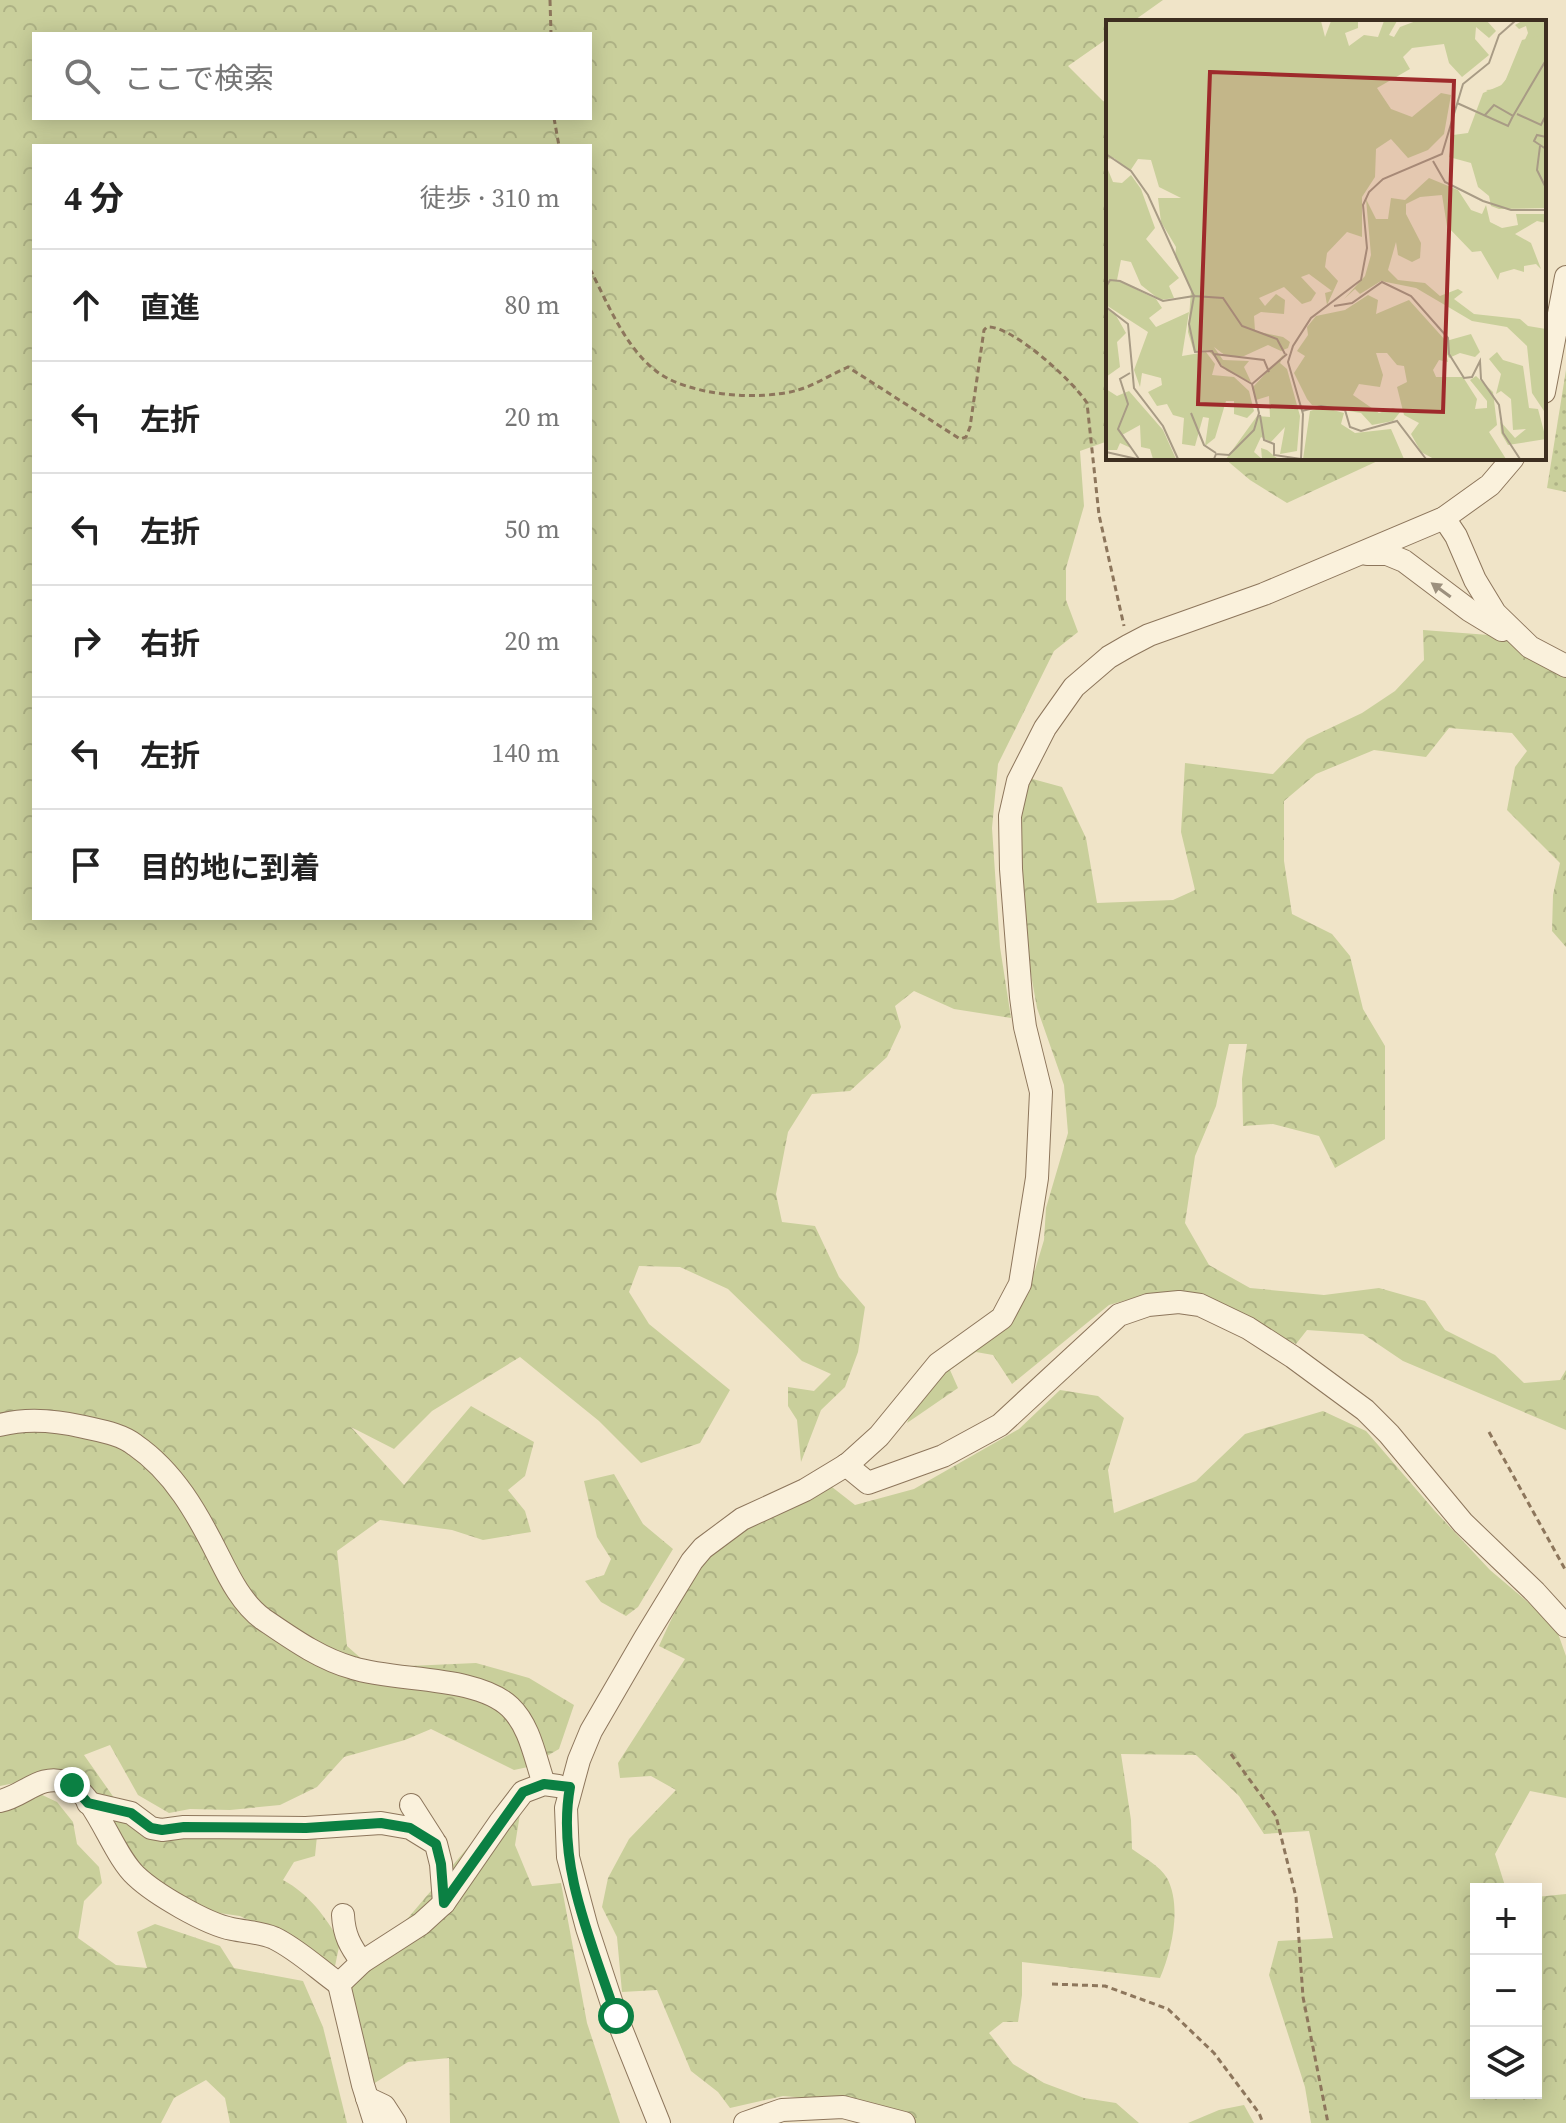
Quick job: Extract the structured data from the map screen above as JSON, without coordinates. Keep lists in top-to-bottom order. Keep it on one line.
{"page":{"search":"ここで検索","heading":["4 分","徒歩 · 310 m"],"list":[["直進","80 m"],["左折","20 m"],["左折","50 m"],["右折","20 m"],["左折","140 m"],"目的地に到着"],"map_buttons":["+","−"]}}
